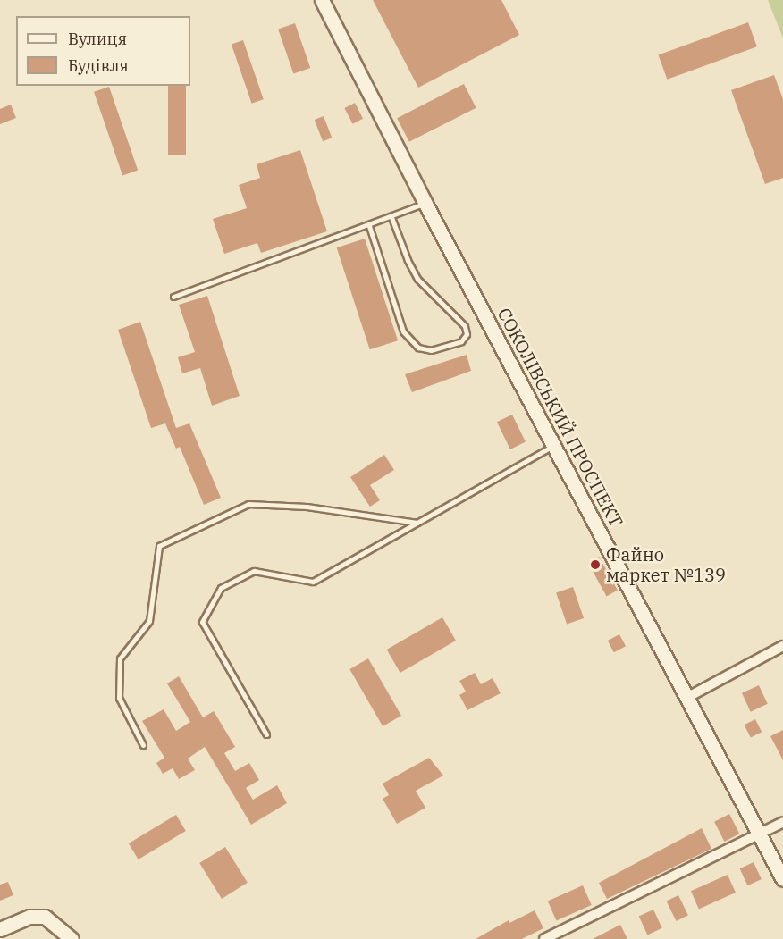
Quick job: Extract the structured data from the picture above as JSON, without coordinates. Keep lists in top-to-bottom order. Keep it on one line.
{"streets":{"street":["СОКОЛІВСЬКИЙ ПРОСПЕКТ"]},"places":["Файно маркет №139"],"legend":["Вулиця","Будівля"]}
